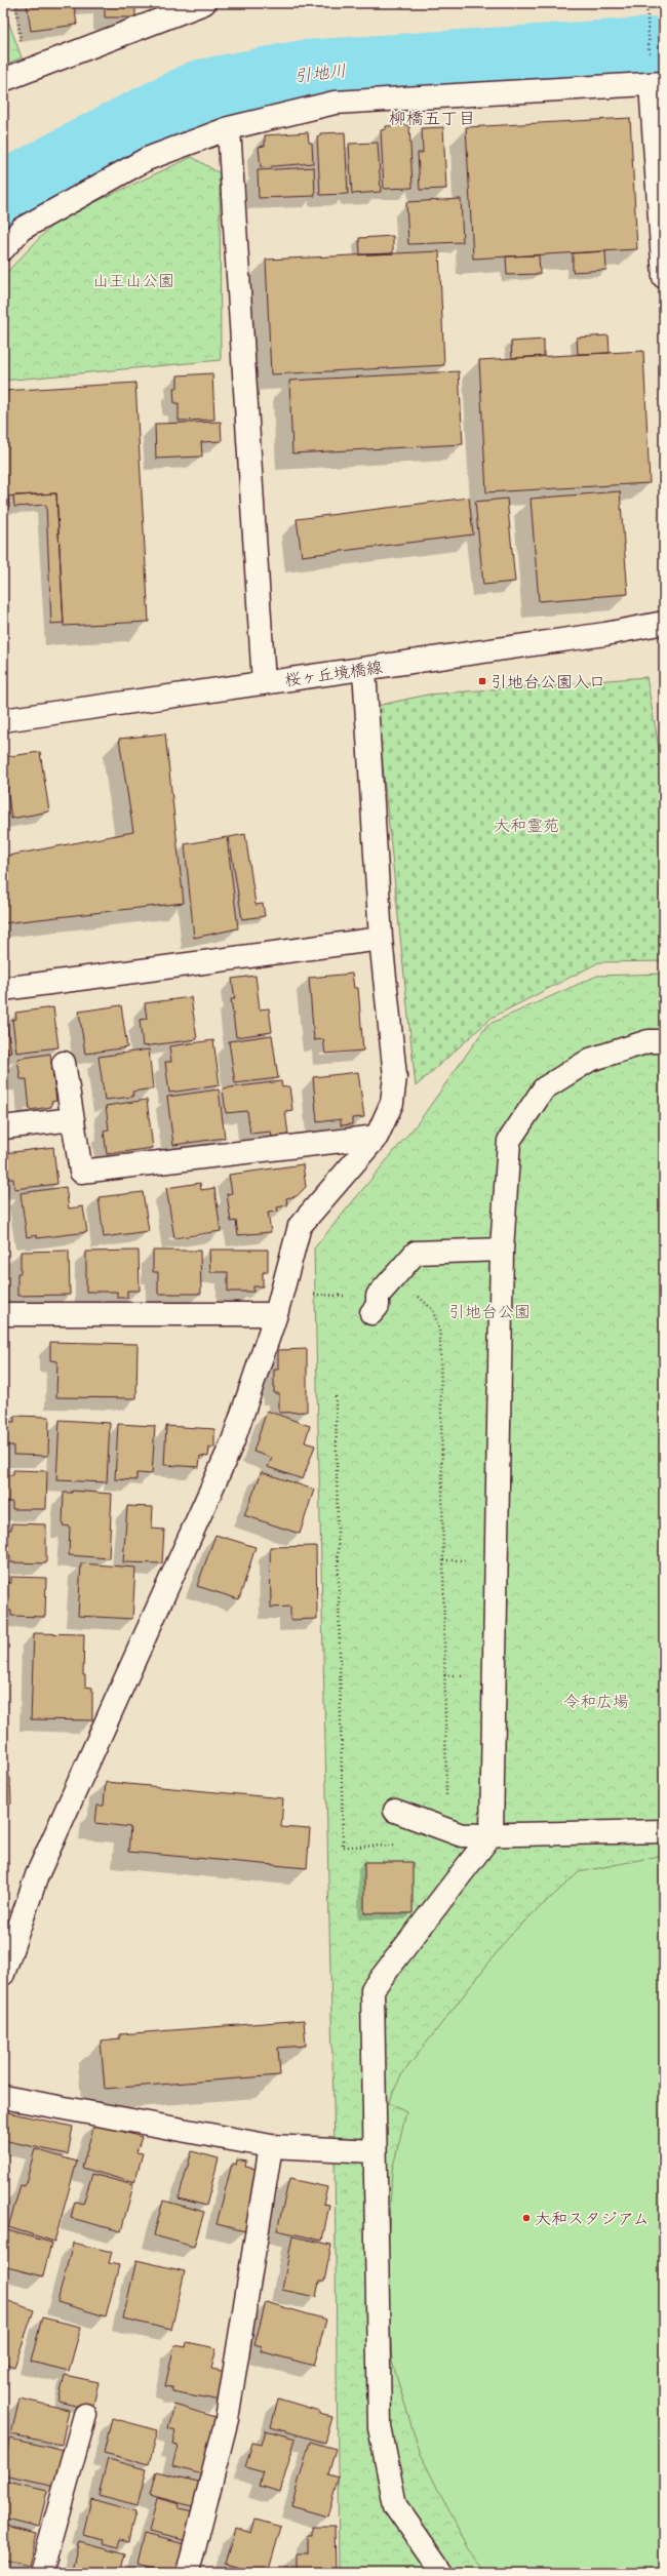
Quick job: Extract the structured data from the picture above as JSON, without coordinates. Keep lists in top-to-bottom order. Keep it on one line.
{"streets":{"street":["桜ヶ丘境橋線"]},"districts":["柳橋五丁目"],"water":["引地川"],"parks":["山王山公園","大和霊苑","引地台公園","令和広場"],"places":{"transit":["引地台公園入口"],"other":["大和スタジアム"]}}
